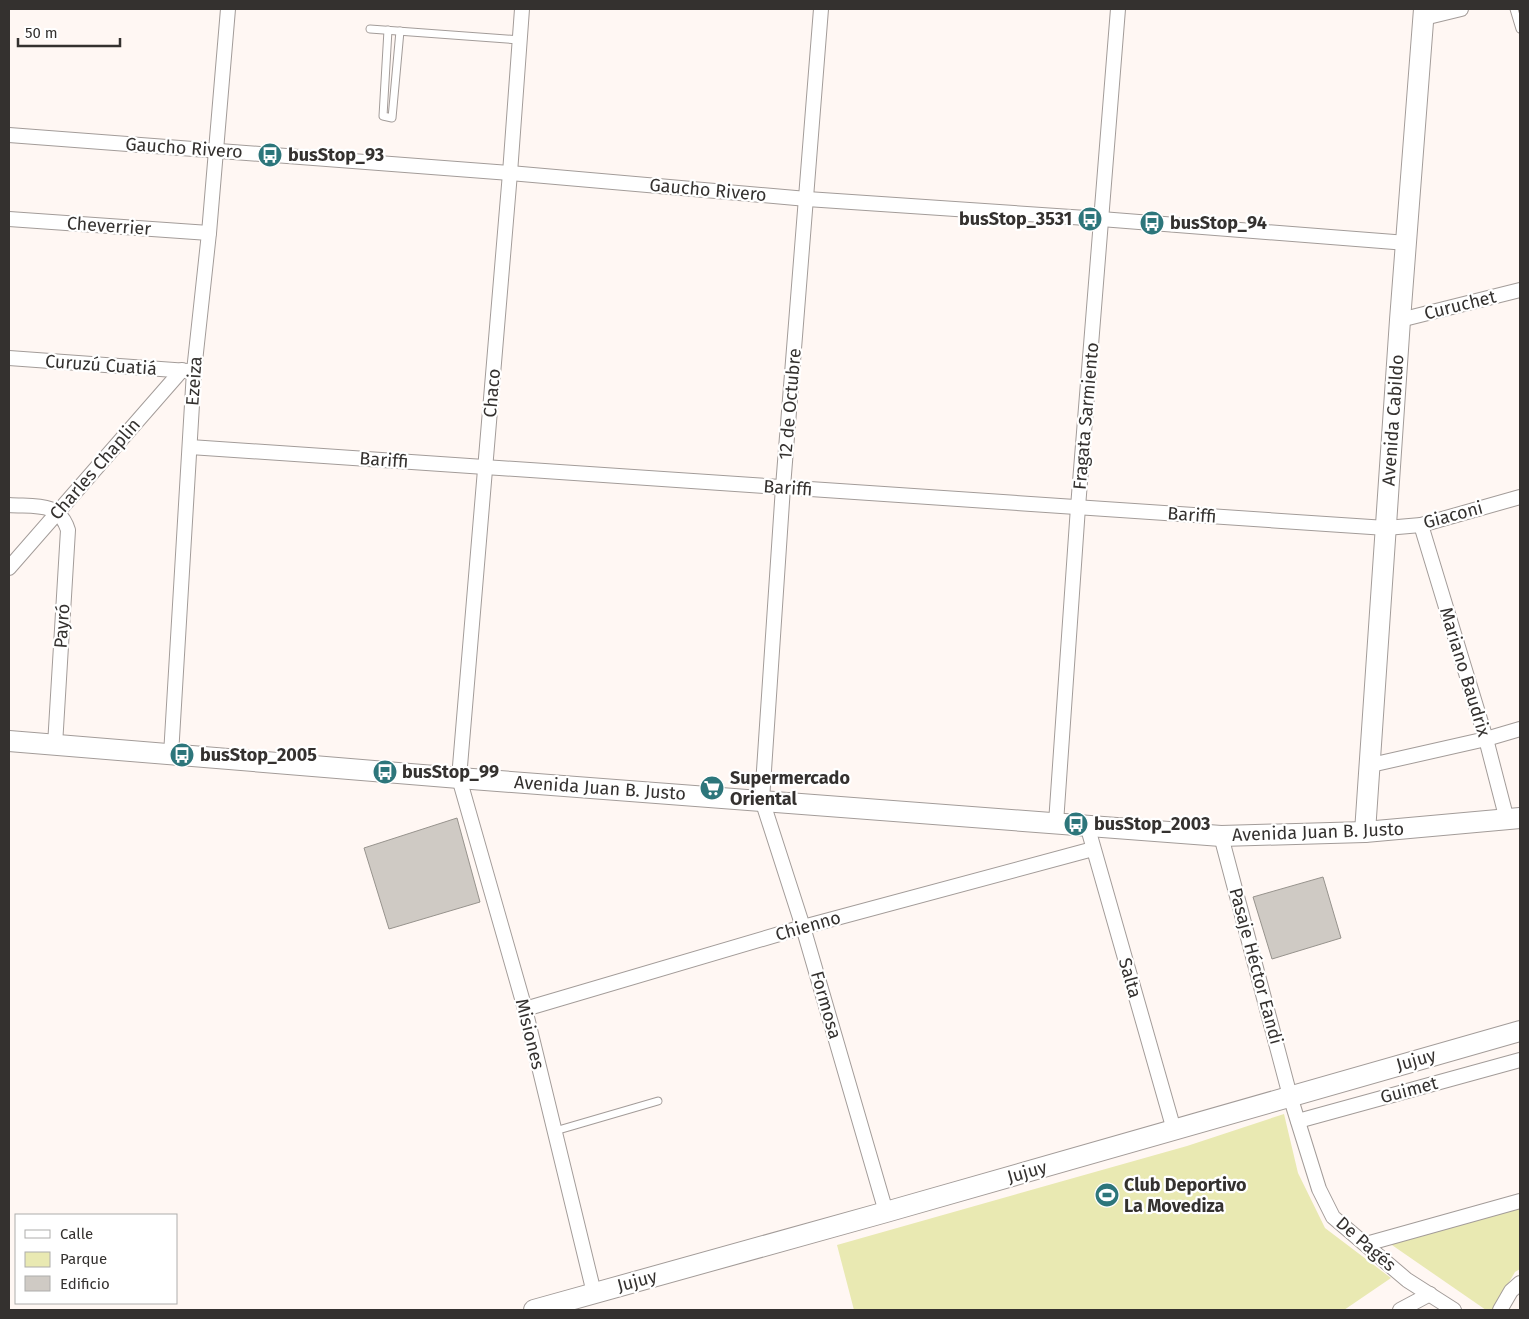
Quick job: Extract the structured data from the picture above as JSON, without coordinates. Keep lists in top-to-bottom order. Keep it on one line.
{"streets":{"street":["Gaucho Rivero","Cheverrier","Curuchet","Curuzú Cuatiá","Ezeiza","Chaco","12 de Octubre","Fragata Sarmiento","Avenida Cabildo","Bariffi","Charles Chaplin","Giaconi","Payró","Mariano Baudrix","Avenida Juan B. Justo","Chienno","Pasaje Héctor Eandi","Salta","Formosa","Misiones","Jujuy","Guimet","De Pagés"]},"crossings":[["Gaucho Rivero","Ezeiza"],["Gaucho Rivero","Chaco"],["Gaucho Rivero","12 de Octubre"],["Gaucho Rivero","Fragata Sarmiento"],["Gaucho Rivero","Avenida Cabildo"],["Cheverrier","Ezeiza"],["Curuchet","Avenida Cabildo"],["Curuzú Cuatiá","Ezeiza"],["Curuzú Cuatiá","Charles Chaplin"],["Ezeiza","Bariffi"],["Ezeiza","Charles Chaplin"],["Ezeiza","Avenida Juan B. Justo"],["Chaco","Bariffi"],["Chaco","Avenida Juan B. Justo"],["Chaco","Misiones"],["12 de Octubre","Bariffi"],["12 de Octubre","Avenida Juan B. Justo"],["12 de Octubre","Formosa"],["Fragata Sarmiento","Bariffi"],["Fragata Sarmiento","Avenida Juan B. Justo"],["Avenida Cabildo","Bariffi"],["Avenida Cabildo","Giaconi"],["Avenida Cabildo","Avenida Juan B. Justo"],["Bariffi","Giaconi"],["Charles Chaplin","Payró"],["Giaconi","Mariano Baudrix"],["Payró","Avenida Juan B. Justo"],["Mariano Baudrix","Avenida Juan B. Justo"],["Avenida Juan B. Justo","Pasaje Héctor Eandi"],["Avenida Juan B. Justo","Salta"],["Avenida Juan B. Justo","Formosa"],["Avenida Juan B. Justo","Misiones"],["Chienno","Salta"],["Chienno","Formosa"],["Chienno","Misiones"],["Pasaje Héctor Eandi","Jujuy"],["Pasaje Héctor Eandi","De Pagés"],["Salta","Jujuy"],["Formosa","Jujuy"],["Misiones","Jujuy"],["Jujuy","De Pagés"],["Guimet","De Pagés"]],"places":{"bus stop":["busStop_93","busStop_3531","busStop_94","busStop_2005","busStop_99","busStop_2003"],"supermarket":["Supermercado Oriental"],"sports":["Club Deportivo La Movediza"]},"legend":["Calle","Parque","Edificio"],"scale_bar":"50 m"}
